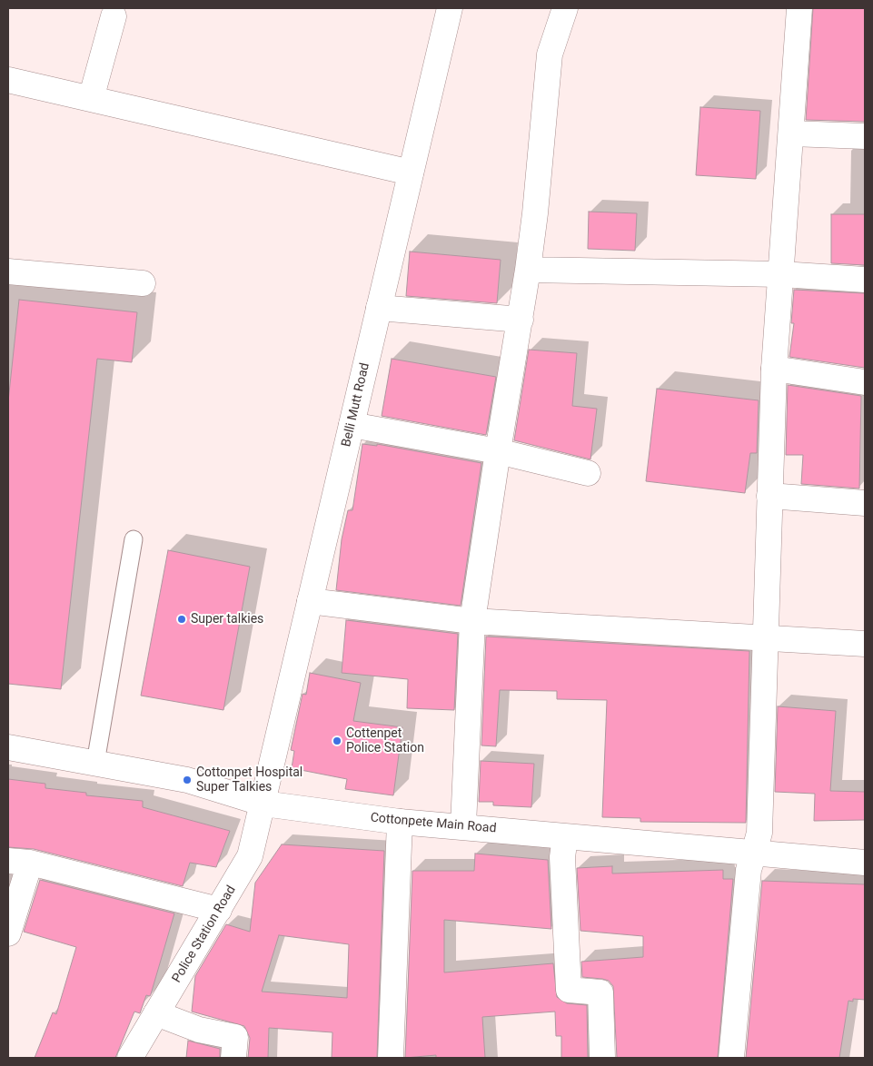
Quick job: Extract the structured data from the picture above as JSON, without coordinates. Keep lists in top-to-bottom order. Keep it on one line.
{"streets":{"street":["Belli Mutt Road","Cottonpete Main Road","Police Station Road"]},"crossings":[["Belli Mutt Road","Cottonpete Main Road"],["Belli Mutt Road","Police Station Road"],["Cottonpete Main Road","Police Station Road"]],"places":["Super talkies","Cottenpet Police Station","Cottonpet Hospital Super Talkies"]}
